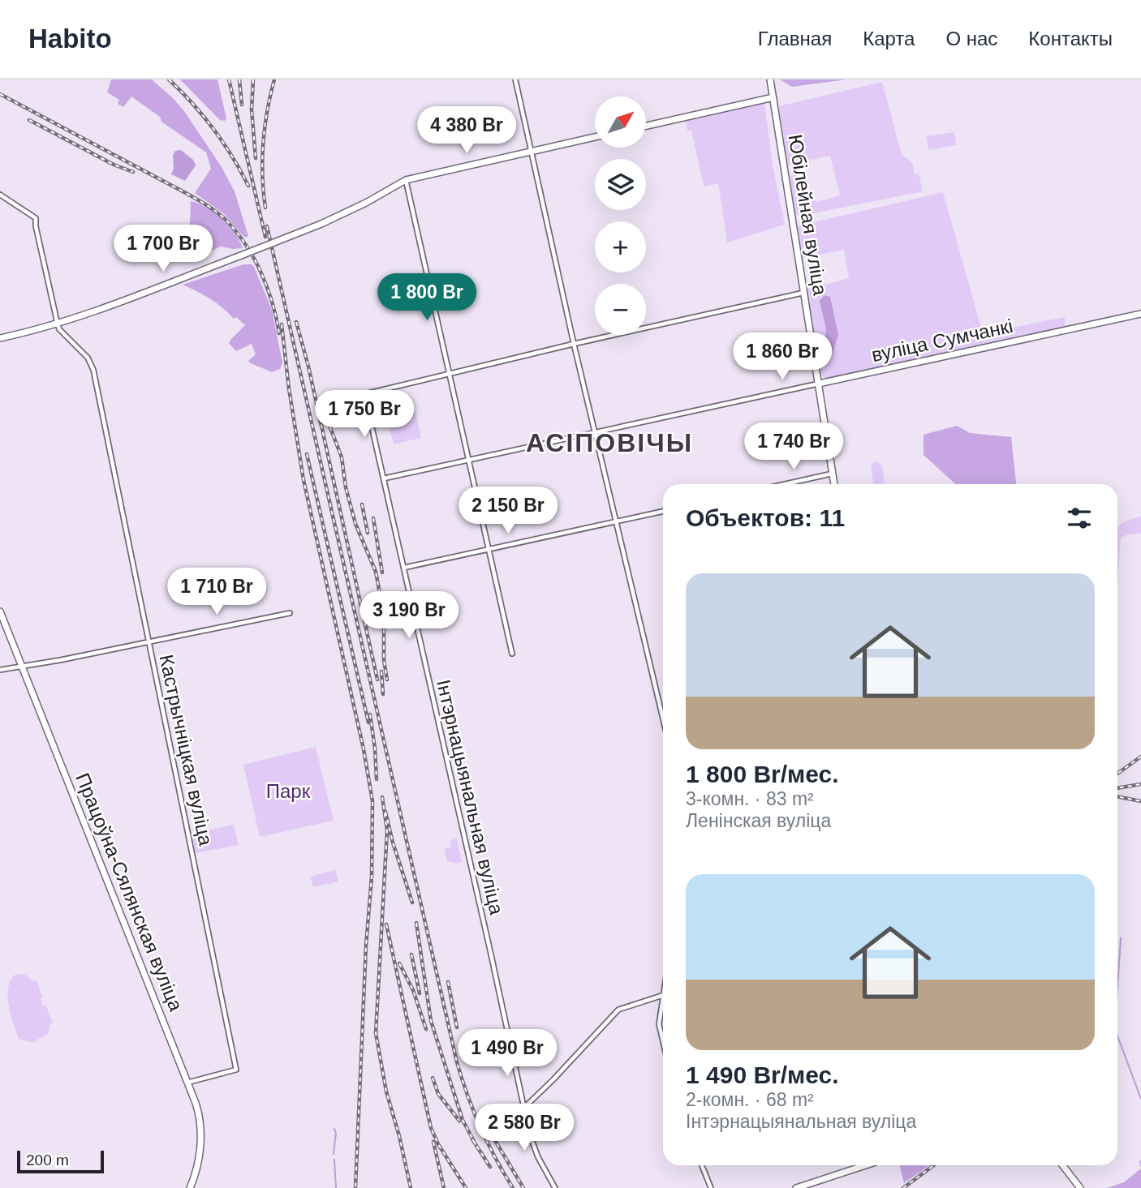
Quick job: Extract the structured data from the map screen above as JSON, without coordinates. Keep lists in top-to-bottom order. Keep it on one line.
{"streets":{"main road":["Юбілейная вуліца","вуліца Сумчанкі","Працоўна-Сялянская вуліца"],"street":["Кастрычніцкая вуліца","Інтэрнацыянальная вуліца"]},"crossings":[["Юбілейная вуліца","вуліца Сумчанкі"],["вуліца Сумчанкі","Інтэрнацыянальная вуліца"],["Кастрычніцкая вуліца","Працоўна-Сялянская вуліца"]],"districts":["АСІПОВІЧЫ"],"parks":["Парк"],"scale_bar":"200 m","north":"top right","page":{"header":"Habito","nav":["Главная","Карта","О нас","Контакты"],"map_buttons":["+","−"],"price":["4 380 Br","1 700 Br","1 800 Br","1 860 Br","1 750 Br","1 740 Br","2 150 Br","1 710 Br","3 190 Br","1 490 Br","2 580 Br"],"heading":"Объектов: 11","list":[{"name":"1 800 Br/мес.","note":"3-комн. · 83 m² · Ленінская вуліца"},{"name":"1 490 Br/мес.","note":"2-комн. · 68 m² · Інтэрнацыянальная вуліца"}],"scale":"200 m"}}
